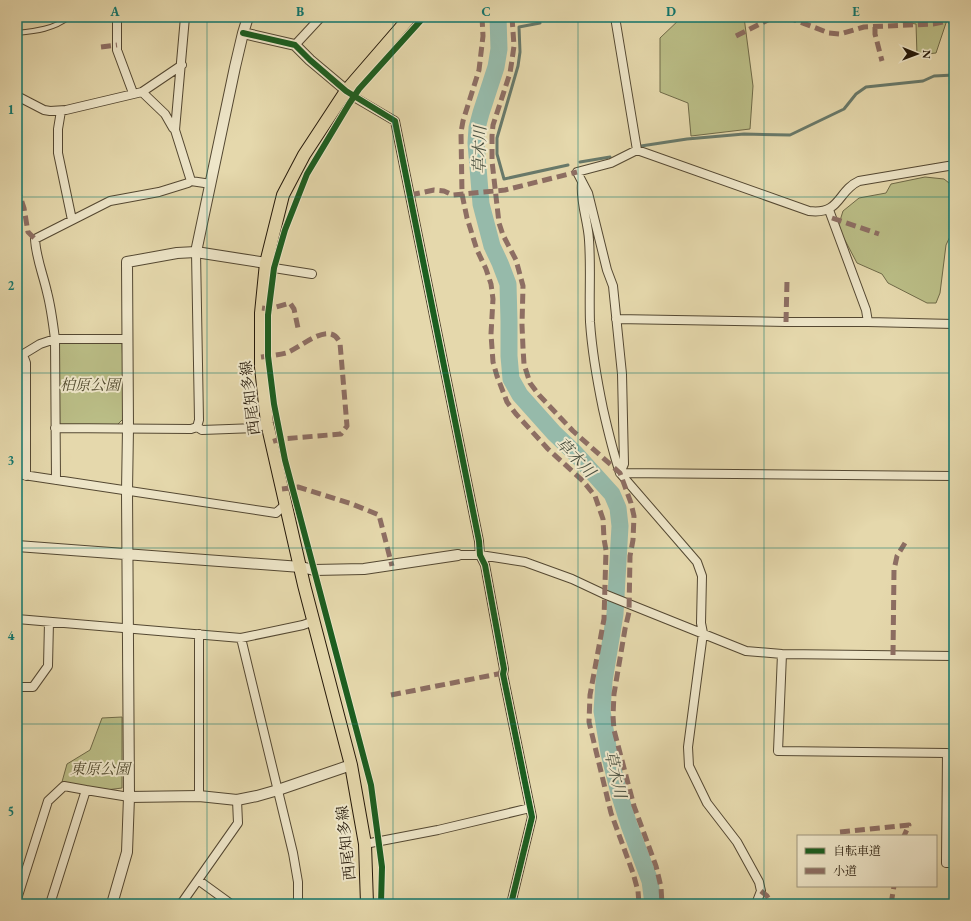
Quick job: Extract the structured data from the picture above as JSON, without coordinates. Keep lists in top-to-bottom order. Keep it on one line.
{"streets":{"main road":["西尾知多線"]},"water":["草木川"],"parks":["柏原公園","東原公園"],"legend":["自転車道","小道"],"north":"right","grid":{"columns":["A","B","C","D","E"],"rows":["1","2","3","4","5"]}}
